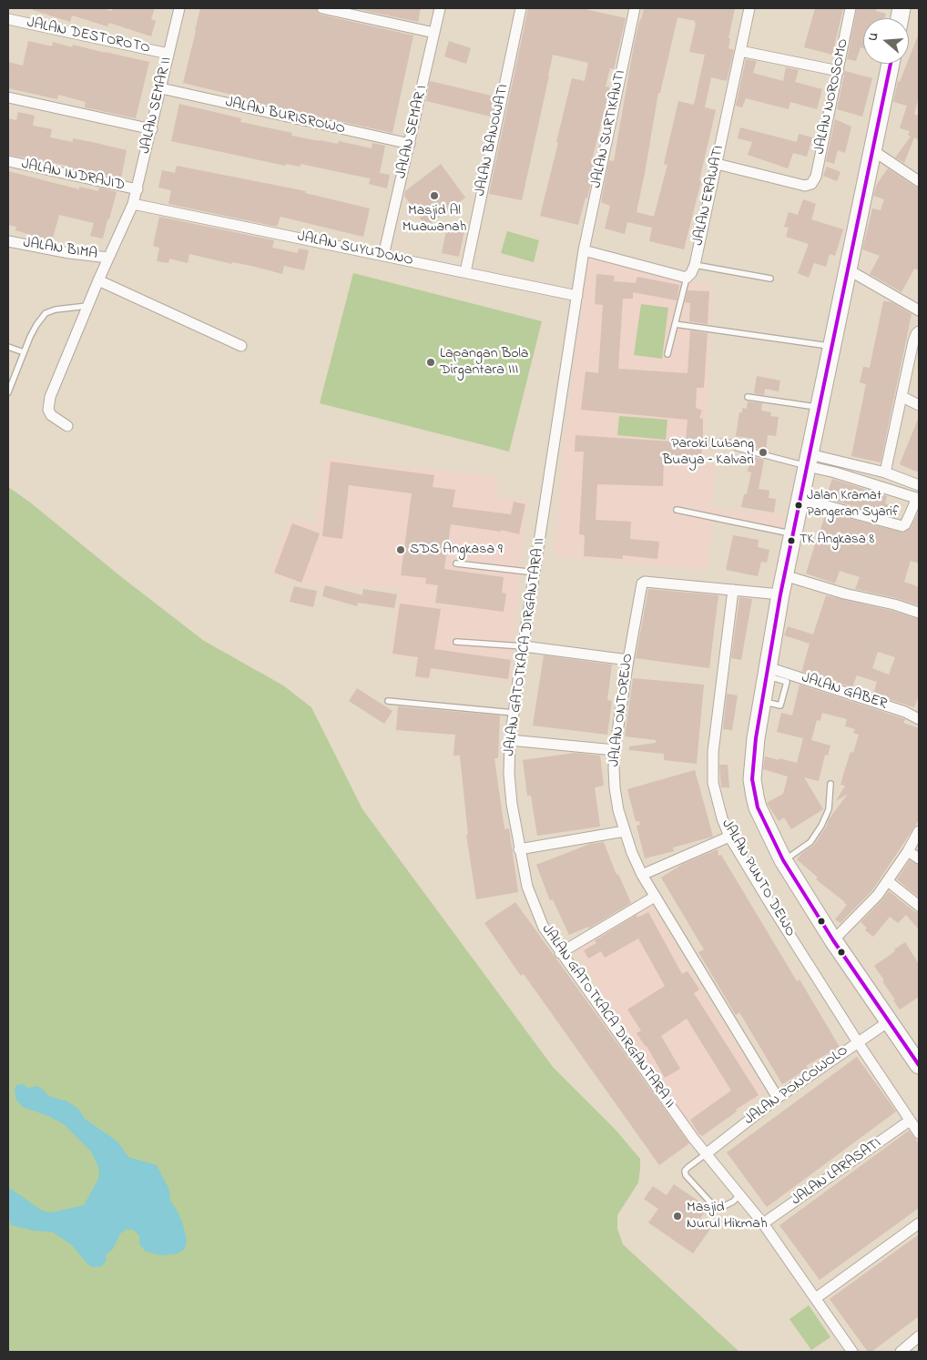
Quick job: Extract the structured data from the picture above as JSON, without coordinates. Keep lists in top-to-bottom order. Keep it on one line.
{"streets":{"street":["JALAN DESTOROTO","JALAN NOROSOMO","JALAN SEMAR II","JALAN BURISROWO","JALAN SURTIKANTI","JALAN SEMAR I","JALAN BANOWATI","JALAN INDRAJID","JALAN ERAWATI","JALAN BIMA","JALAN SUYUDONO","JALAN GATOTKACA DIRGANTARA II","JALAN GABER","JALAN ONTOREJO","JALAN PUNTO DEWO","JALAN PONCOWOLO","JALAN LARASATI"]},"crossings":[["JALAN DESTOROTO","JALAN SEMAR II"],["JALAN NOROSOMO","JALAN ERAWATI"],["JALAN SEMAR II","JALAN BURISROWO"],["JALAN SEMAR II","JALAN INDRAJID"],["JALAN SEMAR II","JALAN BIMA"],["JALAN SEMAR II","JALAN SUYUDONO"],["JALAN BURISROWO","JALAN SEMAR I"],["JALAN SURTIKANTI","JALAN GATOTKACA DIRGANTARA II"],["JALAN SEMAR I","JALAN SUYUDONO"],["JALAN BANOWATI","JALAN SUYUDONO"],["JALAN BIMA","JALAN SUYUDONO"],["JALAN SUYUDONO","JALAN GATOTKACA DIRGANTARA II"],["JALAN GATOTKACA DIRGANTARA II","JALAN PONCOWOLO"],["JALAN GATOTKACA DIRGANTARA II","JALAN LARASATI"],["JALAN ONTOREJO","JALAN PUNTO DEWO"],["JALAN ONTOREJO","JALAN PONCOWOLO"],["JALAN PUNTO DEWO","JALAN PONCOWOLO"],["JALAN PUNTO DEWO","JALAN LARASATI"]],"places":["Masjid Al Muawanah","Lapangan Bola Dirgantara III","Paroki Lubang Buaya – Kalvari","Jalan Kramat Pangeran Syarif","TK Angkasa 8","SDS Angkasa 9","Masjid Nurul Hikmah"],"north":"left"}
